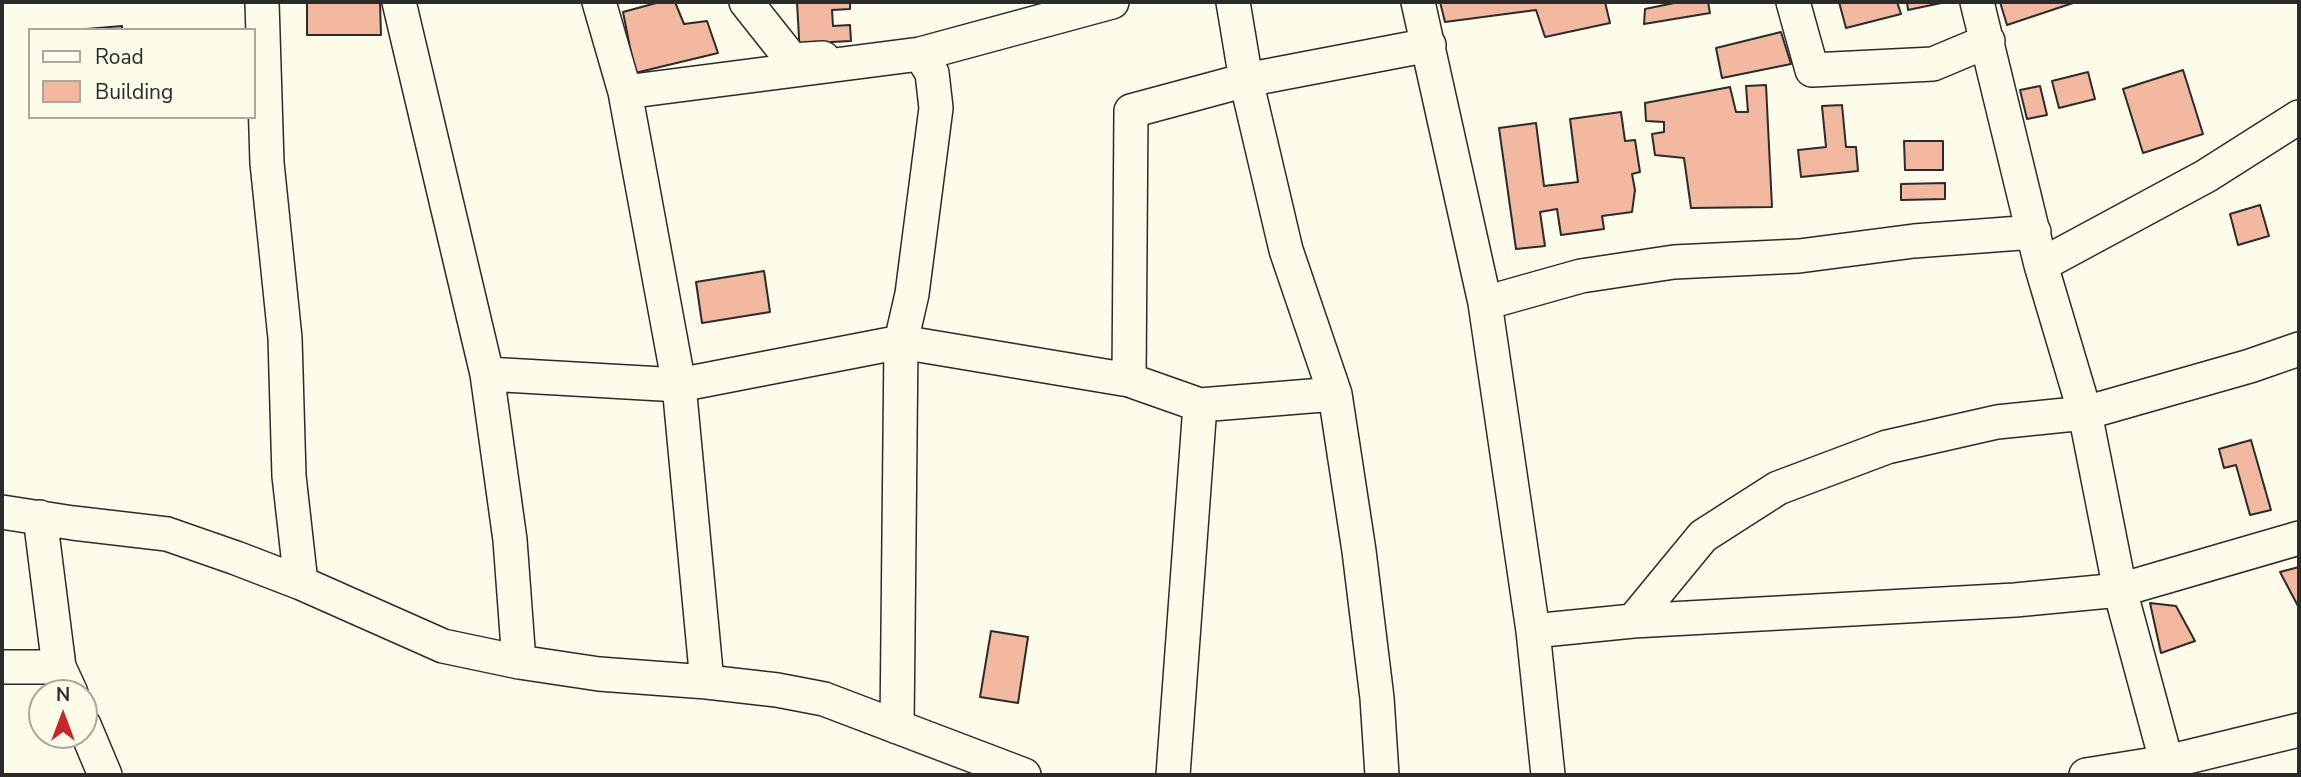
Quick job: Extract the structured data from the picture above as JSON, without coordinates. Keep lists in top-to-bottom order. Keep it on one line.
{"legend":["Road","Building"],"north":"top"}
